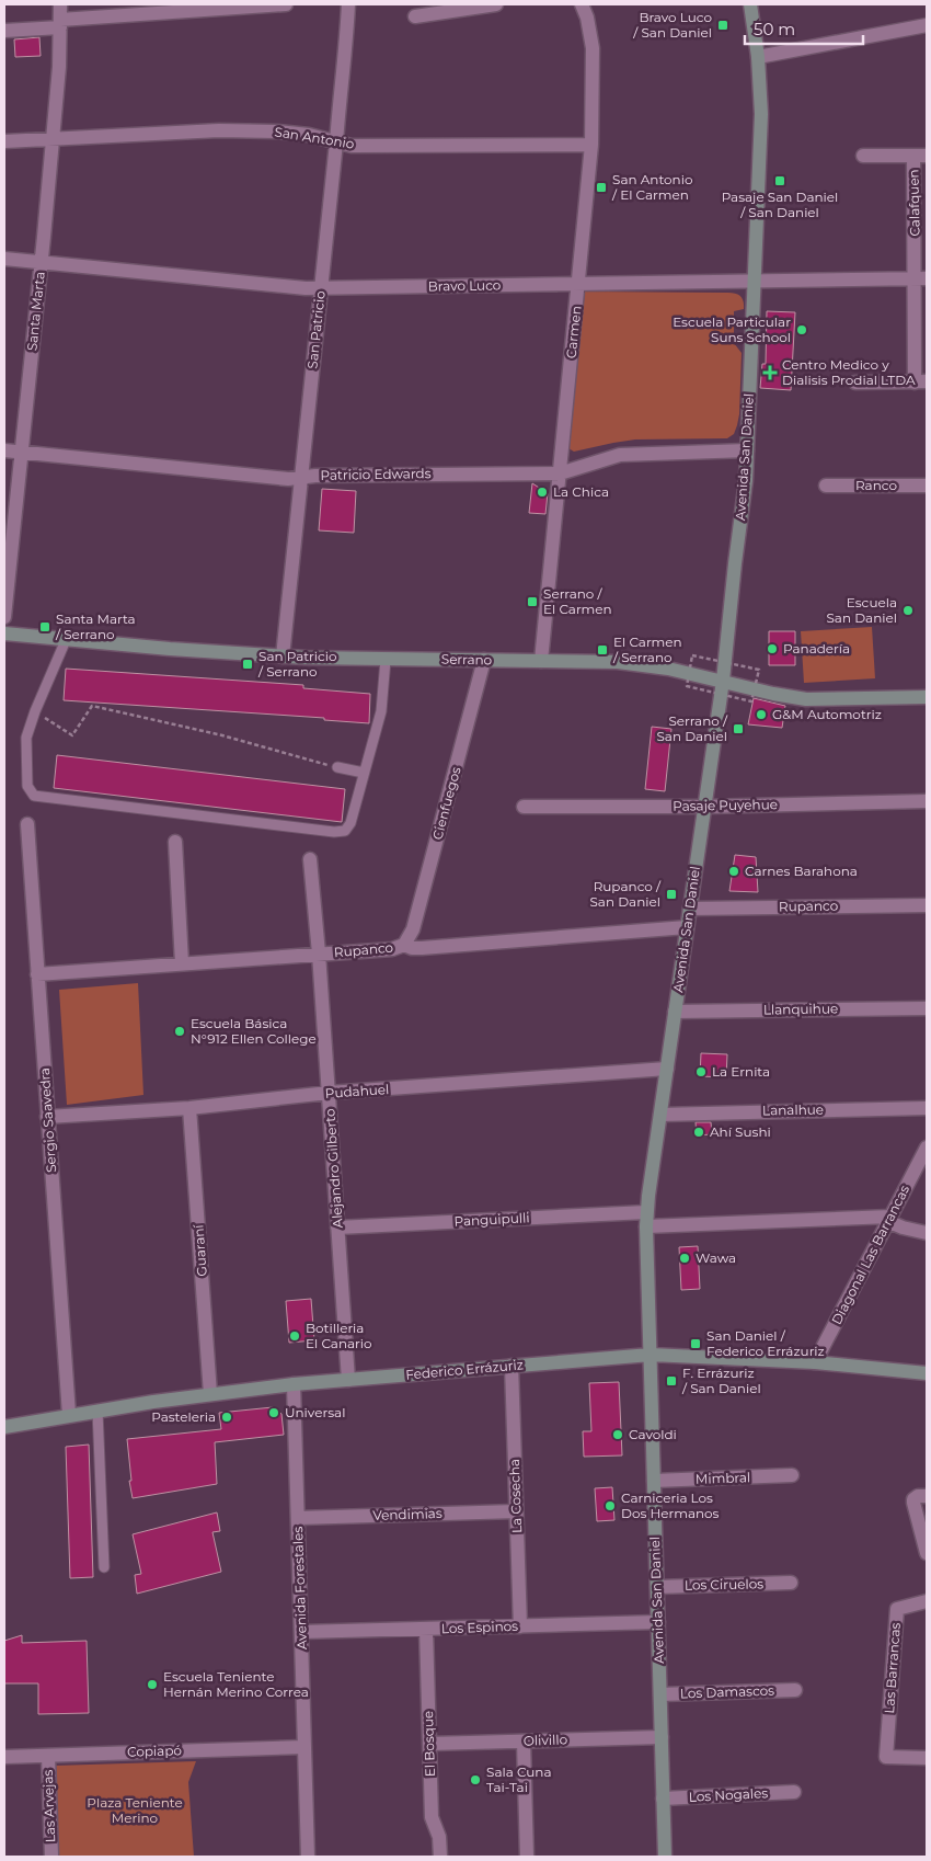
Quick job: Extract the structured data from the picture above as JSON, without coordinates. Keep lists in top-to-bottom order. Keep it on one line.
{"streets":{"street":["San Antonio","Calafquen","Bravo Luco","Santa Marta","San Patricio","Carmen","Avenida San Daniel","Patricio Edwards","Ranco","Serrano","Cienfuegos","Pasaje Puyehue","Rupanco","Llanquihue","Pudahuel","Lanalhue","Sergio Saavedra","Alejandro Gilberto","Panguipulli","Guaraní","Diagonal Las Barrancas","Federico Errázuriz","Mimbral","La Cosecha","Vendimias","Los Ciruelos","Avenida Forestales","Los Espinos","Las Barrancas","Los Damascos","Olivillo","El Bosque","Copiapó","Los Nogales","Las Arvejas"]},"crossings":[["San Antonio","Santa Marta"],["San Antonio","San Patricio"],["San Antonio","Carmen"],["Calafquen","Bravo Luco"],["Bravo Luco","Santa Marta"],["Bravo Luco","San Patricio"],["Bravo Luco","Carmen"],["Bravo Luco","Avenida San Daniel"],["Santa Marta","Patricio Edwards"],["San Patricio","Patricio Edwards"],["San Patricio","Serrano"],["Carmen","Patricio Edwards"],["Carmen","Serrano"],["Avenida San Daniel","Patricio Edwards"],["Avenida San Daniel","Serrano"],["Avenida San Daniel","Pasaje Puyehue"],["Avenida San Daniel","Rupanco"],["Avenida San Daniel","Llanquihue"],["Avenida San Daniel","Pudahuel"],["Avenida San Daniel","Lanalhue"],["Avenida San Daniel","Panguipulli"],["Avenida San Daniel","Federico Errázuriz"],["Avenida San Daniel","Mimbral"],["Avenida San Daniel","Los Ciruelos"],["Avenida San Daniel","Los Espinos"],["Avenida San Daniel","Los Damascos"],["Avenida San Daniel","Olivillo"],["Avenida San Daniel","Los Nogales"],["Serrano","Cienfuegos"],["Cienfuegos","Rupanco"],["Rupanco","Sergio Saavedra"],["Rupanco","Alejandro Gilberto"],["Pudahuel","Sergio Saavedra"],["Pudahuel","Alejandro Gilberto"],["Pudahuel","Guaraní"],["Sergio Saavedra","Federico Errázuriz"],["Alejandro Gilberto","Panguipulli"],["Alejandro Gilberto","Federico Errázuriz"],["Guaraní","Federico Errázuriz"],["Diagonal Las Barrancas","Federico Errázuriz"],["Federico Errázuriz","La Cosecha"],["Federico Errázuriz","Avenida Forestales"],["La Cosecha","Vendimias"],["La Cosecha","Los Espinos"],["Vendimias","Avenida Forestales"],["Avenida Forestales","Los Espinos"],["Avenida Forestales","Copiapó"],["Los Espinos","El Bosque"],["Olivillo","El Bosque"],["Copiapó","Las Arvejas"]],"parks":["Plaza Teniente Merino"],"places":{"transit":["Bravo Luco / San Daniel","Pasaje San Daniel / San Daniel","San Antonio / El Carmen","Serrano / El Carmen","Santa Marta / Serrano","El Carmen / Serrano","San Patricio / Serrano","Serrano / San Daniel","Rupanco / San Daniel","San Daniel / Federico Errázuriz","F. Errázuriz / San Daniel"],"other":["Escuela Particular Suns School","La Chica","Escuela San Daniel","Panadería","G&M Automotriz","Carnes Barahona","Escuela Básica N°912 Ellen College","La Ernita","Ahí Sushi","Wawa","Botilleria El Canario","Universal","Pasteleria","Cavoldi","Carniceria Los Dos Hermanos","Escuela Teniente Hernán Merino Correa","Sala Cuna Tai-Tai"],"health":["Centro Medico y Dialisis Prodial LTDA"]},"scale_bar":"50 m"}
